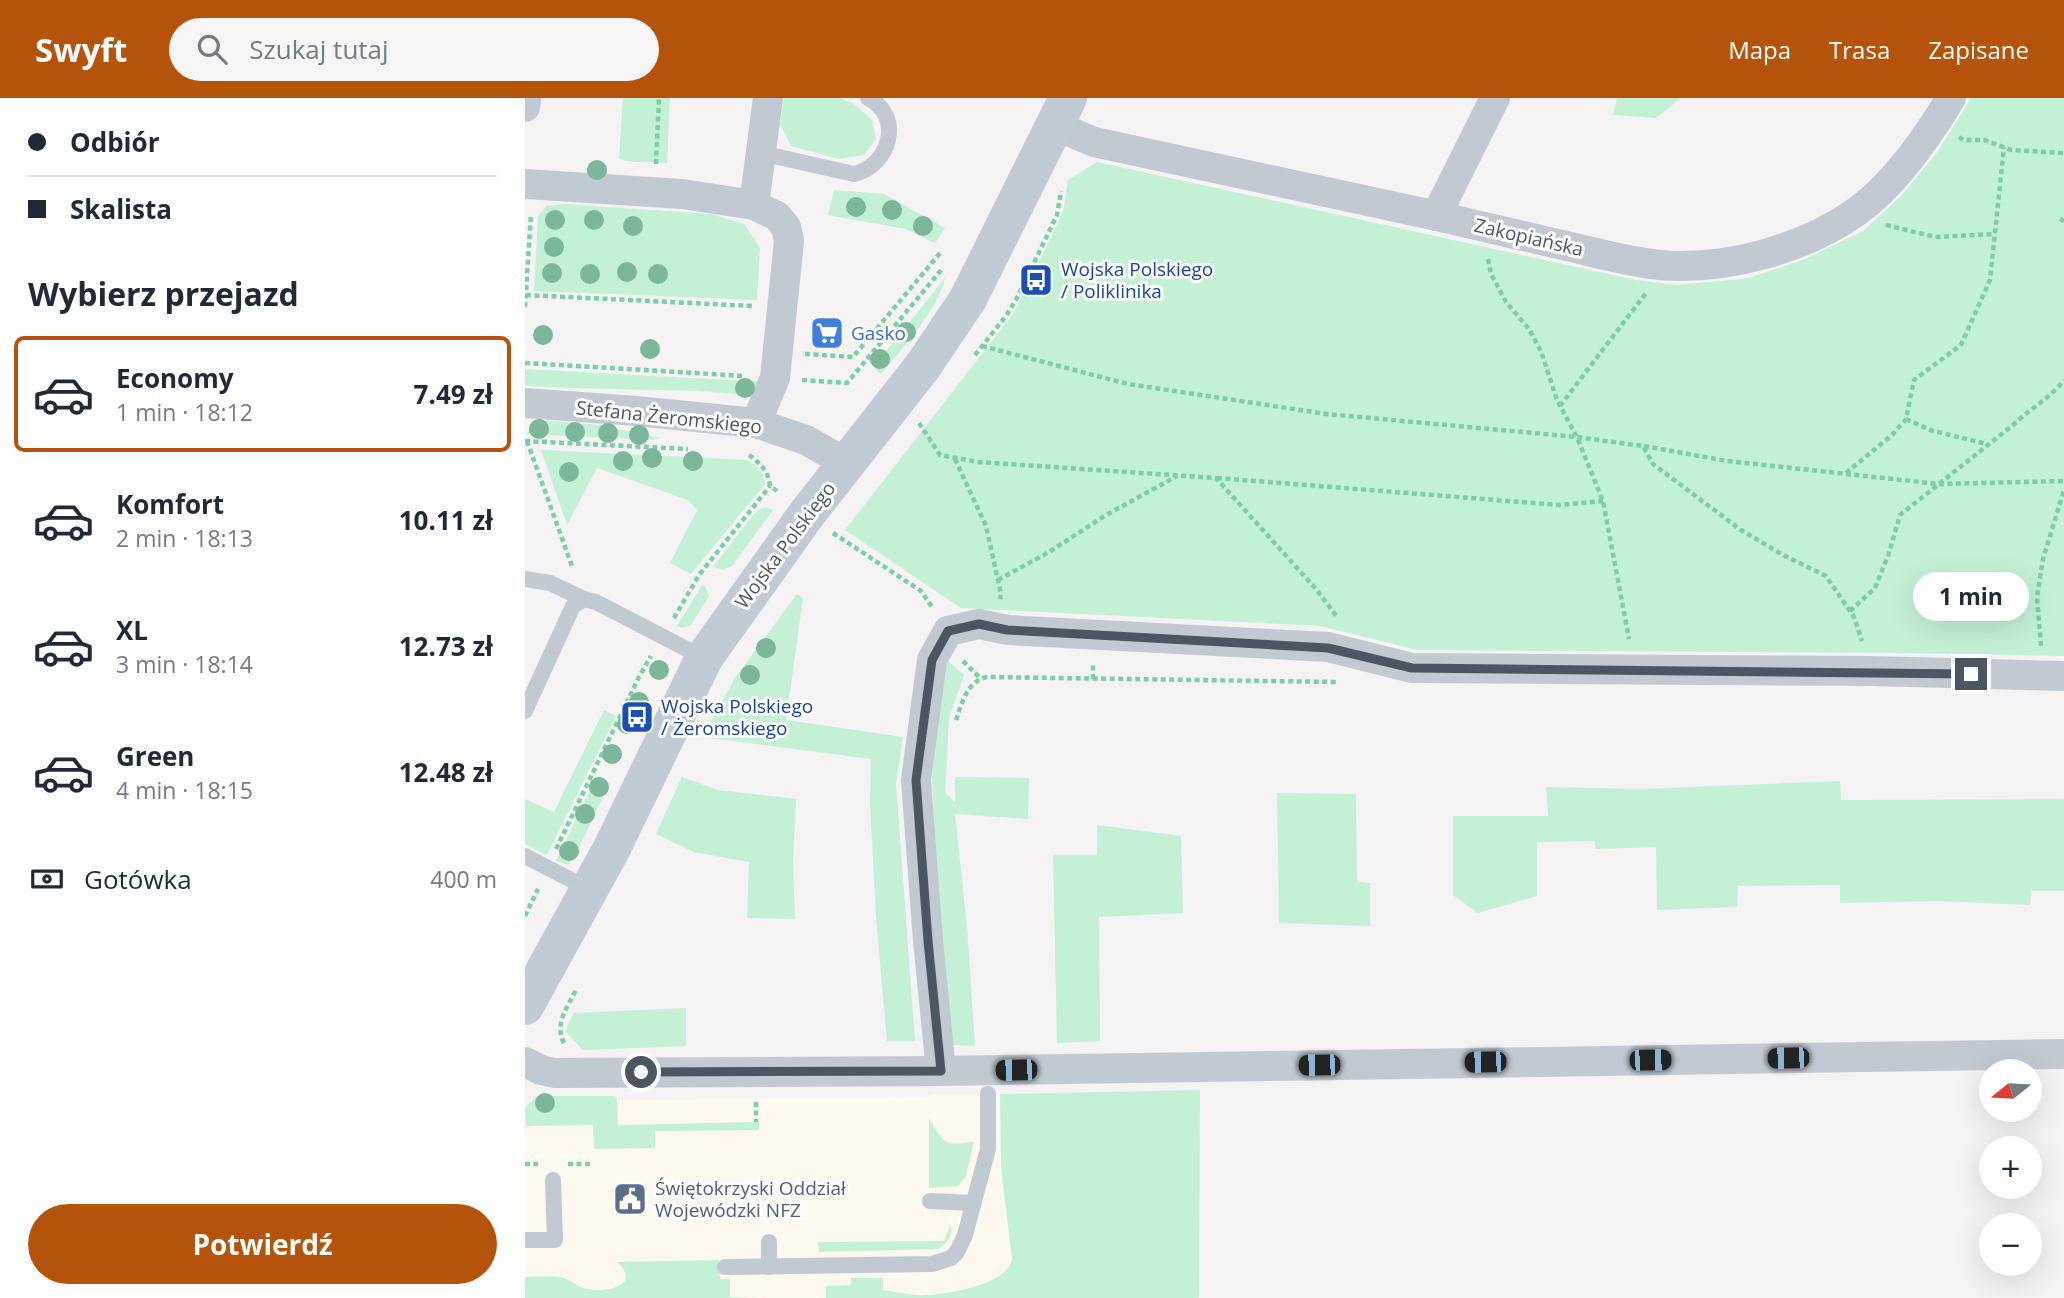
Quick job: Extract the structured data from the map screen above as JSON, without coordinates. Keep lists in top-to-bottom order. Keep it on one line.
{"streets":{"street":["Zakopiańska","Stefana Żeromskiego","Wojska Polskiego"]},"crossings":[["Zakopiańska","Wojska Polskiego"],["Stefana Żeromskiego","Wojska Polskiego"]],"places":{"bus stop":["Wojska Polskiego / Poliklinika","Wojska Polskiego / Żeromskiego"],"supermarket":["Gasko"],"public building":["Świętokrzyski Oddział Wojewódzki NFZ"]},"north":"left","page":{"header":"Swyft","search":"Szukaj tutaj","nav":["Mapa","Trasa","Zapisane"],"banner":["Odbiór","Skalista"],"heading":"Wybierz przejazd","list":[{"name":"Economy","note":"1 min · 18:12","value":"7.49 zł"},{"name":"Komfort","note":"2 min · 18:13","value":"10.11 zł"},{"name":"XL","note":"3 min · 18:14","value":"12.73 zł"},{"name":"Green","note":"4 min · 18:15","value":"12.48 zł"}],"bubble":"1 min","pay":["Gotówka","400 m"],"map_buttons":["+","−"],"buttons":"Potwierdź"}}
